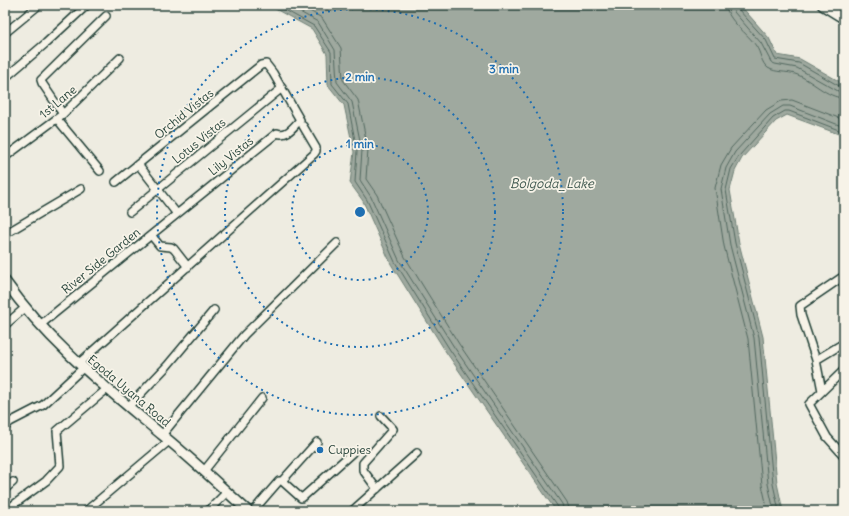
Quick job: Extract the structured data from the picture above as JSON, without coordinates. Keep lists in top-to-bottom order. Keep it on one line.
{"streets":{"main road":["Egoda Uyana Road"],"street":["1st Lane","Orchid Vistas","Lotus Vistas","Lily Vistas","River Side Garden"]},"crossings":[["Orchid Vistas","Lotus Vistas"],["Lily Vistas","River Side Garden"],["River Side Garden","Egoda Uyana Road"]],"water":["Bolgoda_Lake"],"places":["Cuppies"],"rings":["3 min","2 min","1 min"]}
